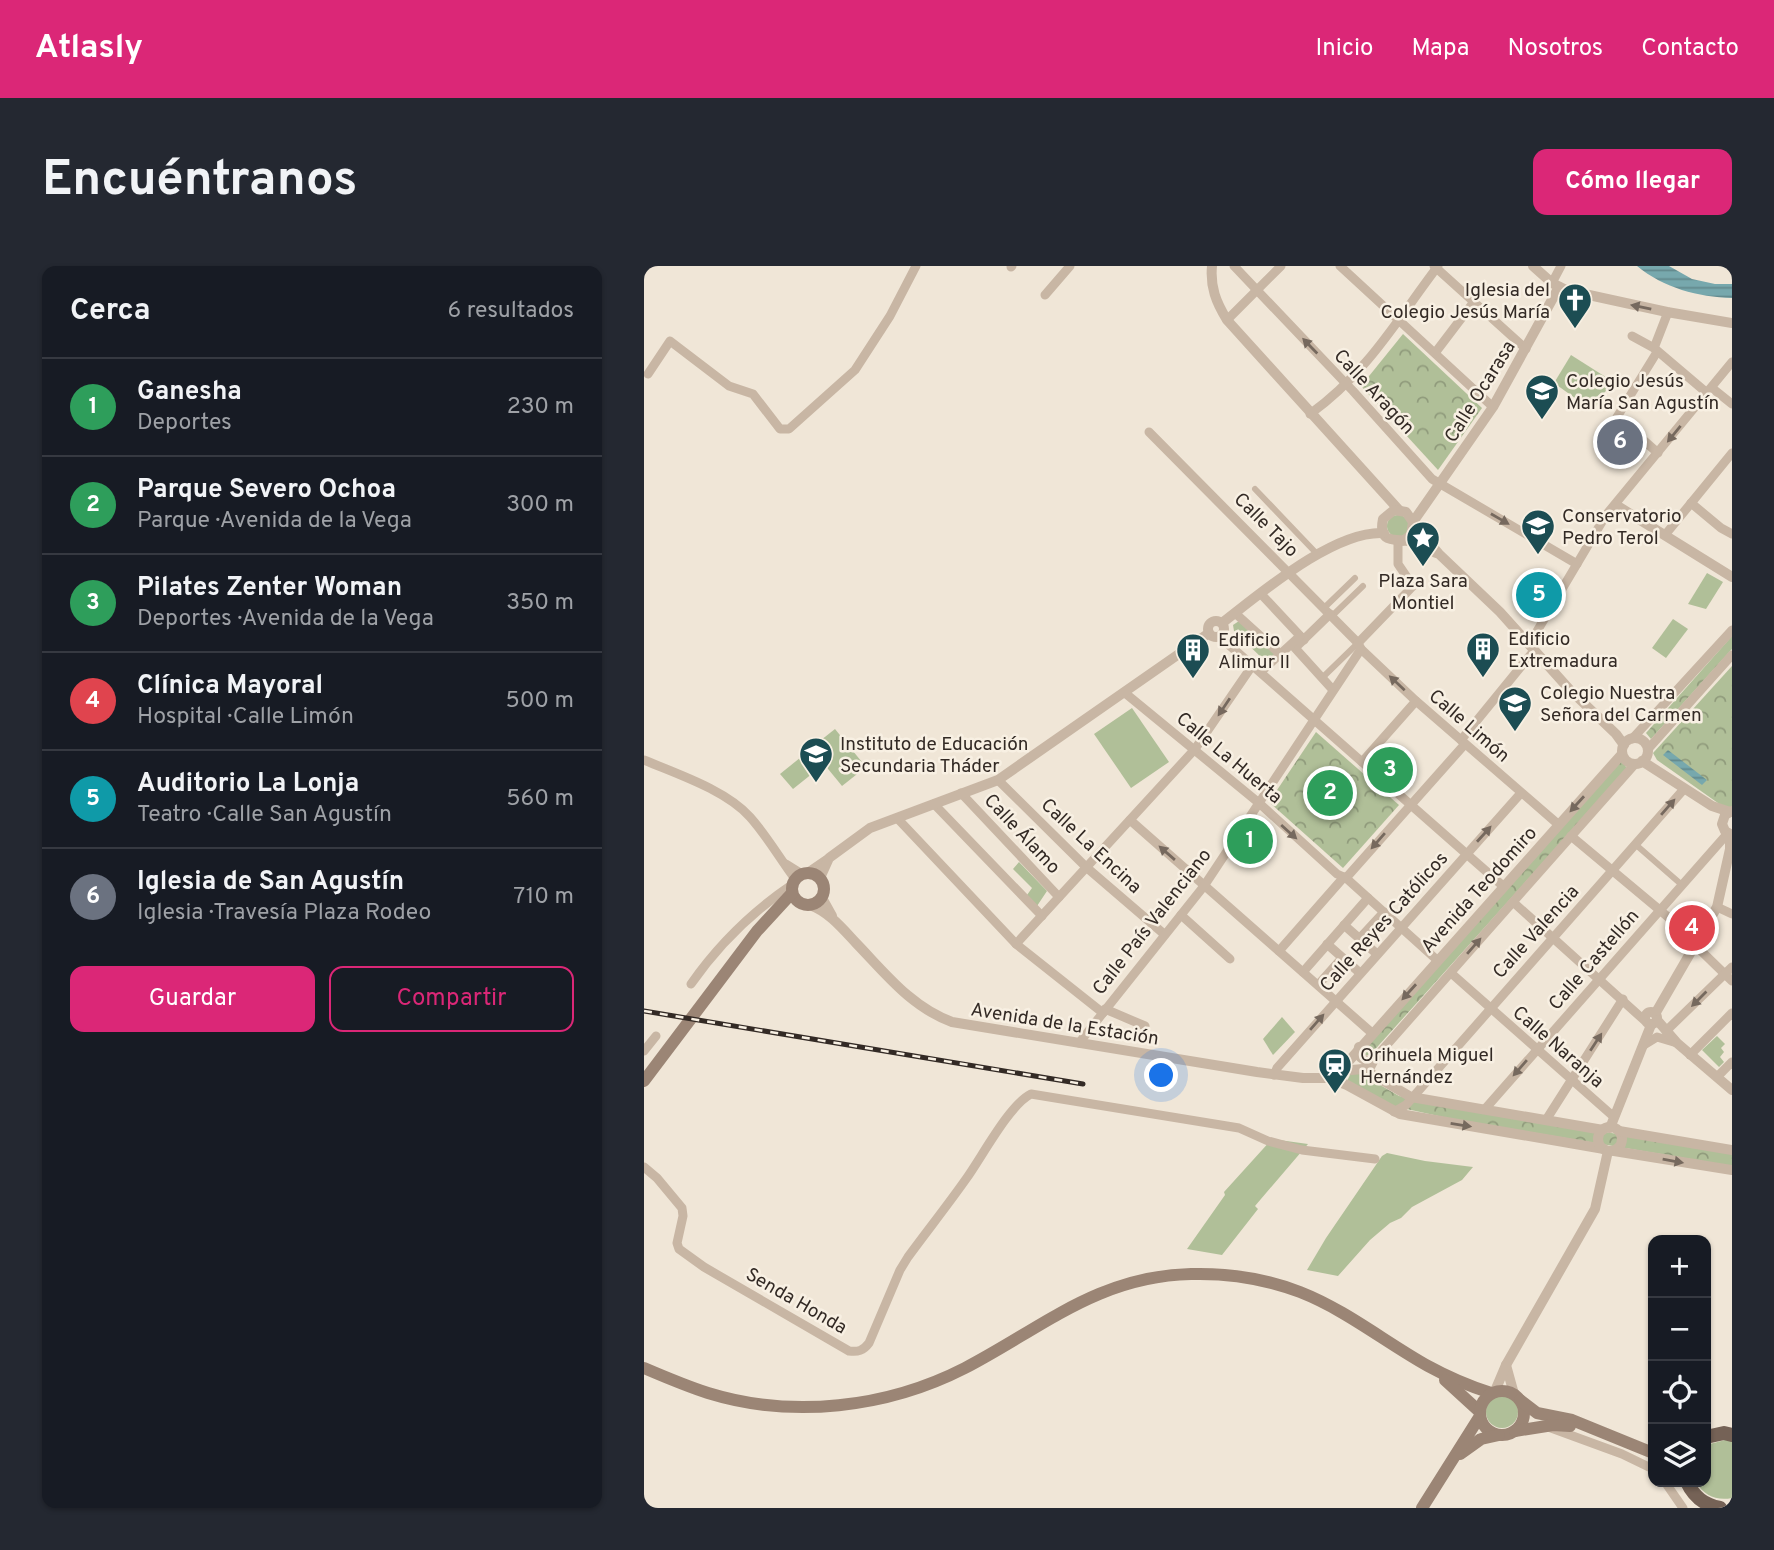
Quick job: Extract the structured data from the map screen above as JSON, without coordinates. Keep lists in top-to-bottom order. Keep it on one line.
{"streets":{"street":["Calle Aragón","Calle Ocarasa","Calle Tajo","Calle Limón","Calle La Huerta","Calle Álamo","Calle La Encina","Avenida Teodomiro","Calle País Valenciano","Calle Reyes Católicos","Calle Valencia","Calle Castellón","Avenida de la Estación","Calle Naranja","Senda Honda"]},"crossings":[["Calle Aragón","Calle Ocarasa"],["Calle Ocarasa","Calle Tajo"],["Calle Tajo","Calle Limón"],["Calle Tajo","Calle País Valenciano"],["Calle Limón","Avenida Teodomiro"],["Calle Limón","Calle País Valenciano"],["Calle Limón","Calle Reyes Católicos"],["Calle La Huerta","Avenida Teodomiro"],["Calle La Huerta","Calle País Valenciano"],["Calle La Huerta","Calle Reyes Católicos"],["Calle La Encina","Calle País Valenciano"],["Avenida Teodomiro","Avenida de la Estación"],["Avenida Teodomiro","Calle Naranja"],["Calle País Valenciano","Avenida de la Estación"],["Calle Reyes Católicos","Avenida de la Estación"],["Calle Valencia","Calle Naranja"],["Calle Castellón","Calle Naranja"]],"places":{"church":["Iglesia del Colegio Jesús María"],"school or university":["Colegio Jesús María San Agustín","Conservatorio Pedro Terol","Colegio Nuestra Señora del Carmen","Instituto de Educación Secundaria Tháder"],"place":["Plaza Sara Montiel"],"building":["Edificio Extremadura","Edificio Alimur II"],"station":["Orihuela Miguel Hernández"]},"page":{"header":"Atlasly","nav":["Inicio","Mapa","Nosotros","Contacto"],"buttons":["Cómo llegar",["Guardar","Compartir"]],"title":"Encuéntranos","heading":["Cerca","6 resultados"],"list":[{"mark":"1","name":"Ganesha","note":"Deportes","value":"230 m"},{"mark":"2","name":"Parque Severo Ochoa","note":"Parque · Avenida de la Vega","value":"300 m"},{"mark":"3","name":"Pilates Zenter Woman","note":"Deportes · Avenida de la Vega","value":"350 m"},{"mark":"4","name":"Clínica Mayoral","note":"Hospital · Calle Limón","value":"500 m"},{"mark":"5","name":"Auditorio La Lonja","note":"Teatro · Calle San Agustín","value":"560 m"},{"mark":"6","name":"Iglesia de San Agustín","note":"Iglesia · Travesía Plaza Rodeo","value":"710 m"}],"pins":["6","5","3","2","1","4"],"map_buttons":["+","−"]}}
